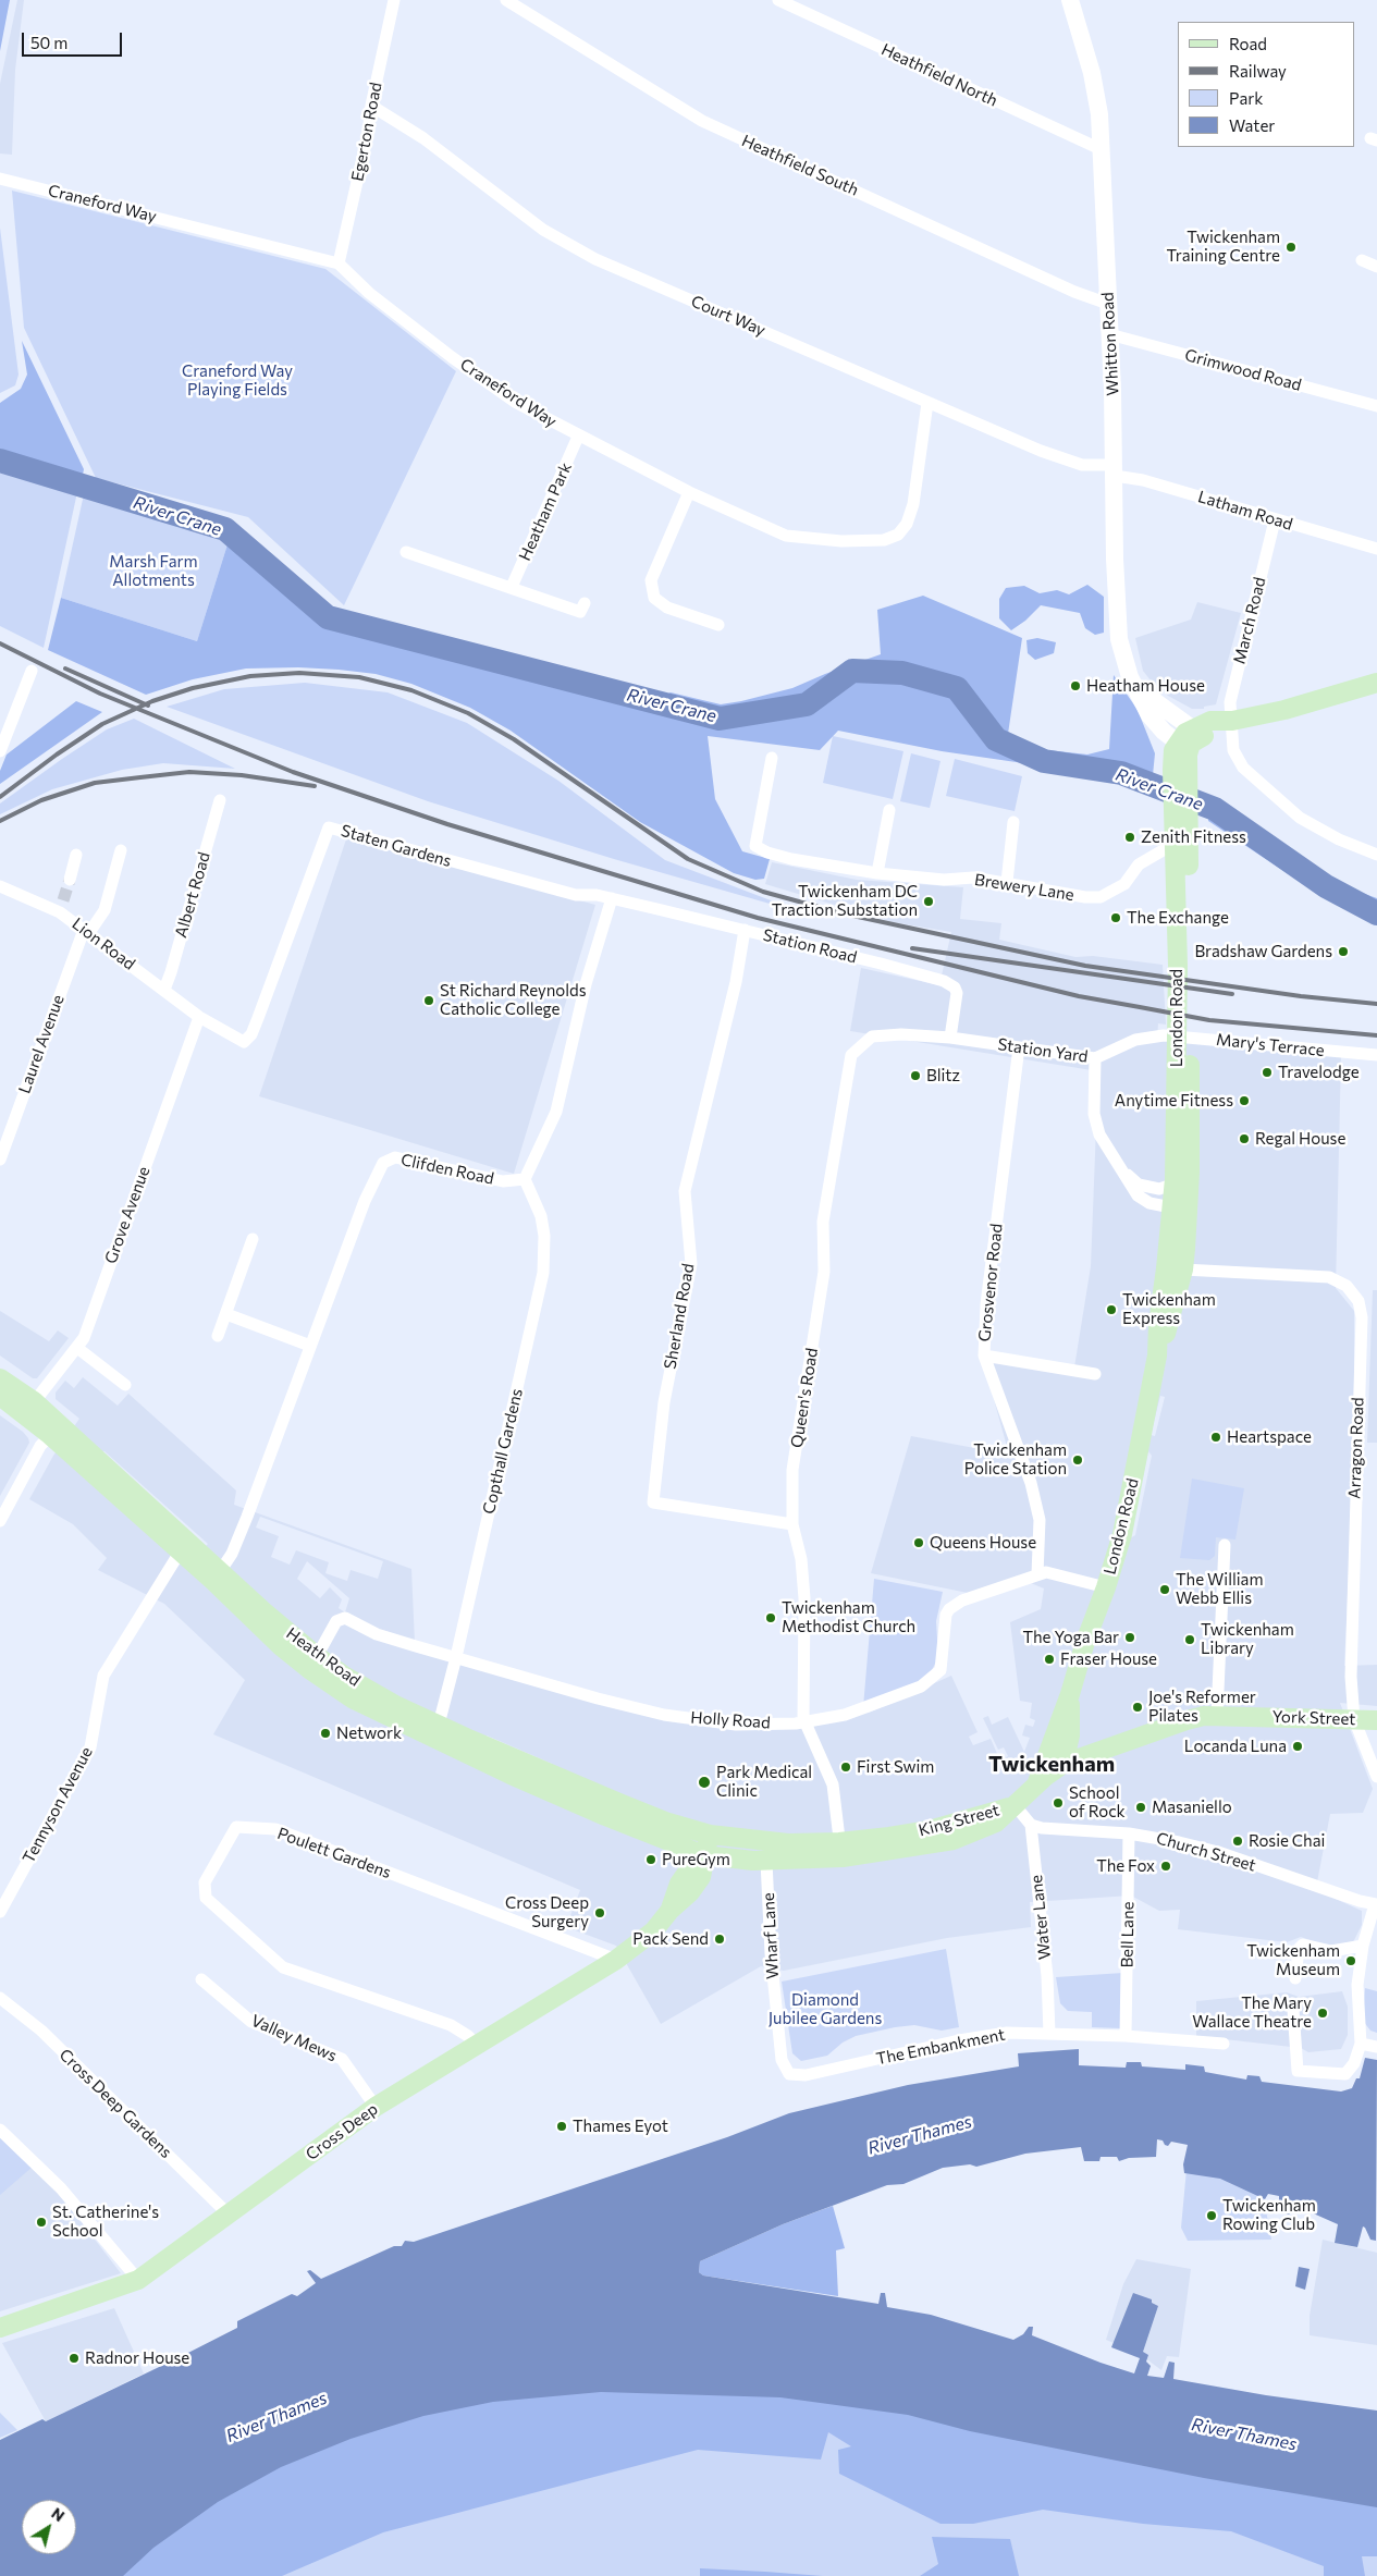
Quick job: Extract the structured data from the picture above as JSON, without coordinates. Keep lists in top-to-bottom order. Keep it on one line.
{"streets":{"main road":["Whitton Road","London Road","Heath Road","York Street","King Street","Cross Deep"],"street":["Heathfield North","Egerton Road","Heathfield South","Craneford Way","Court Way","Grimwood Road","Latham Road","Heatham Park","March Road","Staten Gardens","Brewery Lane","Albert Road","Lion Road","Station Road","Laurel Avenue","Mary's Terrace","Station Yard","Clifden Road","Grove Avenue","Grosvenor Road","Sherland Road","Queen's Road","Arragon Road","Copthall Gardens","Holly Road","Tennyson Avenue","Church Street","Poulett Gardens","Water Lane","Bell Lane","Wharf Lane","Valley Mews","The Embankment","Cross Deep Gardens"]},"crossings":[["Heathfield North","Whitton Road"],["Egerton Road","Craneford Way"],["Egerton Road","Court Way"],["Heathfield South","Whitton Road"],["Craneford Way","Court Way"],["Craneford Way","Heatham Park"],["Court Way","Whitton Road"],["Court Way","Latham Road"],["Whitton Road","Grimwood Road"],["Whitton Road","Latham Road"],["Whitton Road","London Road"],["Latham Road","March Road"],["Staten Gardens","Lion Road"],["Staten Gardens","Station Road"],["Staten Gardens","Grove Avenue"],["Brewery Lane","London Road"],["Albert Road","Lion Road"],["Lion Road","Laurel Avenue"],["Lion Road","Grove Avenue"],["Station Road","Station Yard"],["Station Road","Sherland Road"],["Station Road","Queen's Road"],["London Road","Arragon Road"],["London Road","York Street"],["London Road","Holly Road"],["London Road","King Street"],["Mary's Terrace","Station Yard"],["Station Yard","Grosvenor Road"],["Station Yard","Queen's Road"],["Clifden Road","Copthall Gardens"],["Clifden Road","Heath Road"],["Grove Avenue","Heath Road"],["Grosvenor Road","Holly Road"],["Sherland Road","Queen's Road"],["Queen's Road","Holly Road"],["Queen's Road","King Street"],["Arragon Road","York Street"],["Copthall Gardens","Heath Road"],["Copthall Gardens","Holly Road"],["Heath Road","Holly Road"],["Heath Road","Tennyson Avenue"],["Heath Road","King Street"],["Heath Road","Cross Deep"],["King Street","Wharf Lane"],["King Street","Cross Deep"],["Church Street","Water Lane"],["Church Street","Bell Lane"],["Poulett Gardens","Cross Deep"],["Water Lane","The Embankment"],["Bell Lane","The Embankment"],["Wharf Lane","The Embankment"],["Valley Mews","Cross Deep"],["Cross Deep Gardens","Cross Deep"]],"districts":["Twickenham"],"water":["River Crane","River Thames"],"parks":["Craneford Way Playing Fields","Marsh Farm Allotments","Diamond Jubilee Gardens"],"places":["Twickenham Training Centre","Heatham House","Zenith Fitness","Twickenham DC Traction Substation","The Exchange","Bradshaw Gardens","St Richard Reynolds Catholic College","Travelodge","Blitz","Anytime Fitness","Regal House","Twickenham Express","Heartspace","Twickenham Police Station","Queens House","The William Webb Ellis","Twickenham Methodist Church","The Yoga Bar","Twickenham Library","Fraser House","Joe's Reformer Pilates","Network","Locanda Luna","First Swim","Park Medical Clinic","School of Rock","Masaniello","Rosie Chai","PureGym","The Fox","Cross Deep Surgery","Pack Send","Twickenham Museum","The Mary Wallace Theatre","Thames Eyot","Twickenham Rowing Club","St. Catherine's School","Radnor House"],"legend":["Road","Railway","Park","Water"],"scale_bar":"50 m","north":"top right"}
